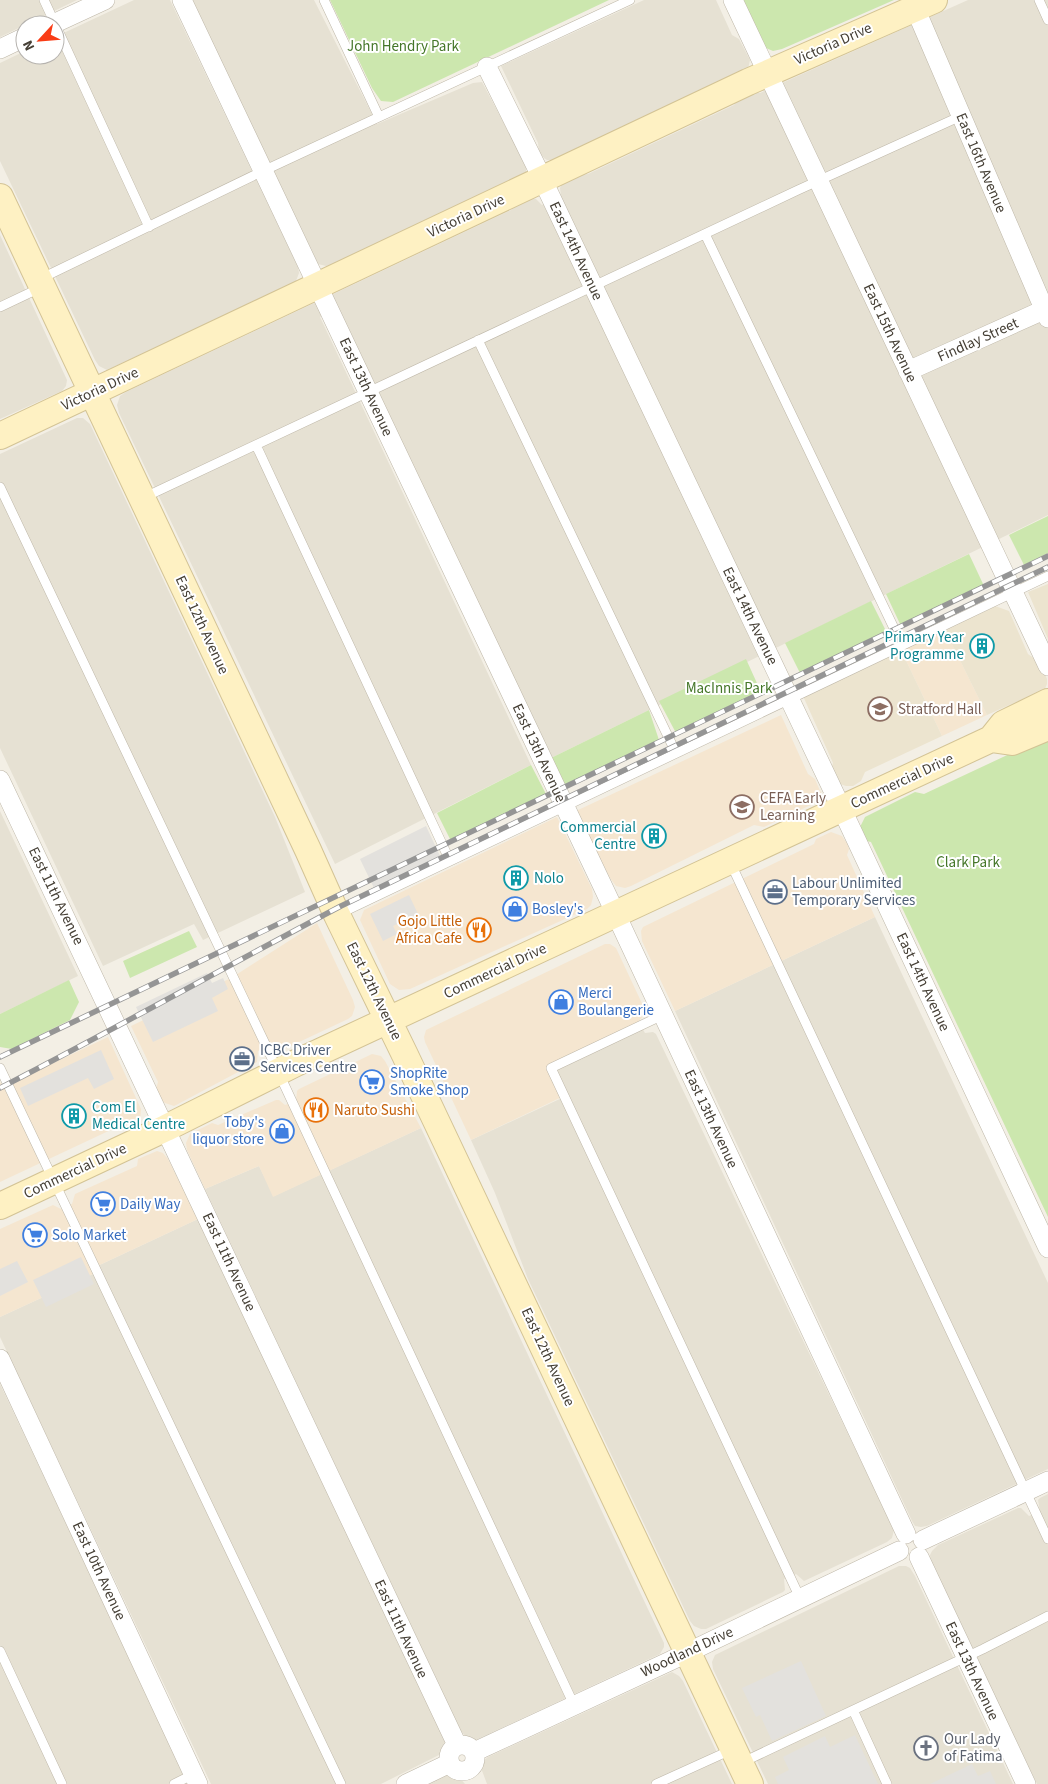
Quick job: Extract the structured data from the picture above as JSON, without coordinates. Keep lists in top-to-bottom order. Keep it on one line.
{"streets":{"street":["Victoria Drive","East 16th Avenue","East 14th Avenue","East 15th Avenue","Findlay Street","East 13th Avenue","East 12th Avenue","Commercial Drive","East 11th Avenue","East 10th Avenue","Woodland Drive"]},"crossings":[["Victoria Drive","East 16th Avenue"],["Victoria Drive","East 14th Avenue"],["Victoria Drive","East 15th Avenue"],["Victoria Drive","East 13th Avenue"],["Victoria Drive","East 12th Avenue"],["East 16th Avenue","Findlay Street"],["East 14th Avenue","Commercial Drive"],["East 15th Avenue","Findlay Street"],["East 13th Avenue","Commercial Drive"],["East 13th Avenue","Woodland Drive"],["East 12th Avenue","Commercial Drive"],["East 12th Avenue","Woodland Drive"],["Commercial Drive","East 11th Avenue"],["East 11th Avenue","Woodland Drive"]],"parks":["John Hendry Park","MacInnis Park","Clark Park"],"places":{"building":["Primary Year Programme","Commercial Centre","Nolo","Com El Medical Centre"],"school or university":["Stratford Hall","CEFA Early Learning"],"office":["Labour Unlimited Temporary Services","ICBC Driver Services Centre"],"shop":["Bosley's","Merci Boulangerie","Toby's liquor store"],"restaurant":["Gojo Little Africa Cafe","Naruto Sushi"],"supermarket":["ShopRite Smoke Shop","Daily Way","Solo Market"],"church":["Our Lady of Fatima"]},"north":"bottom left"}
